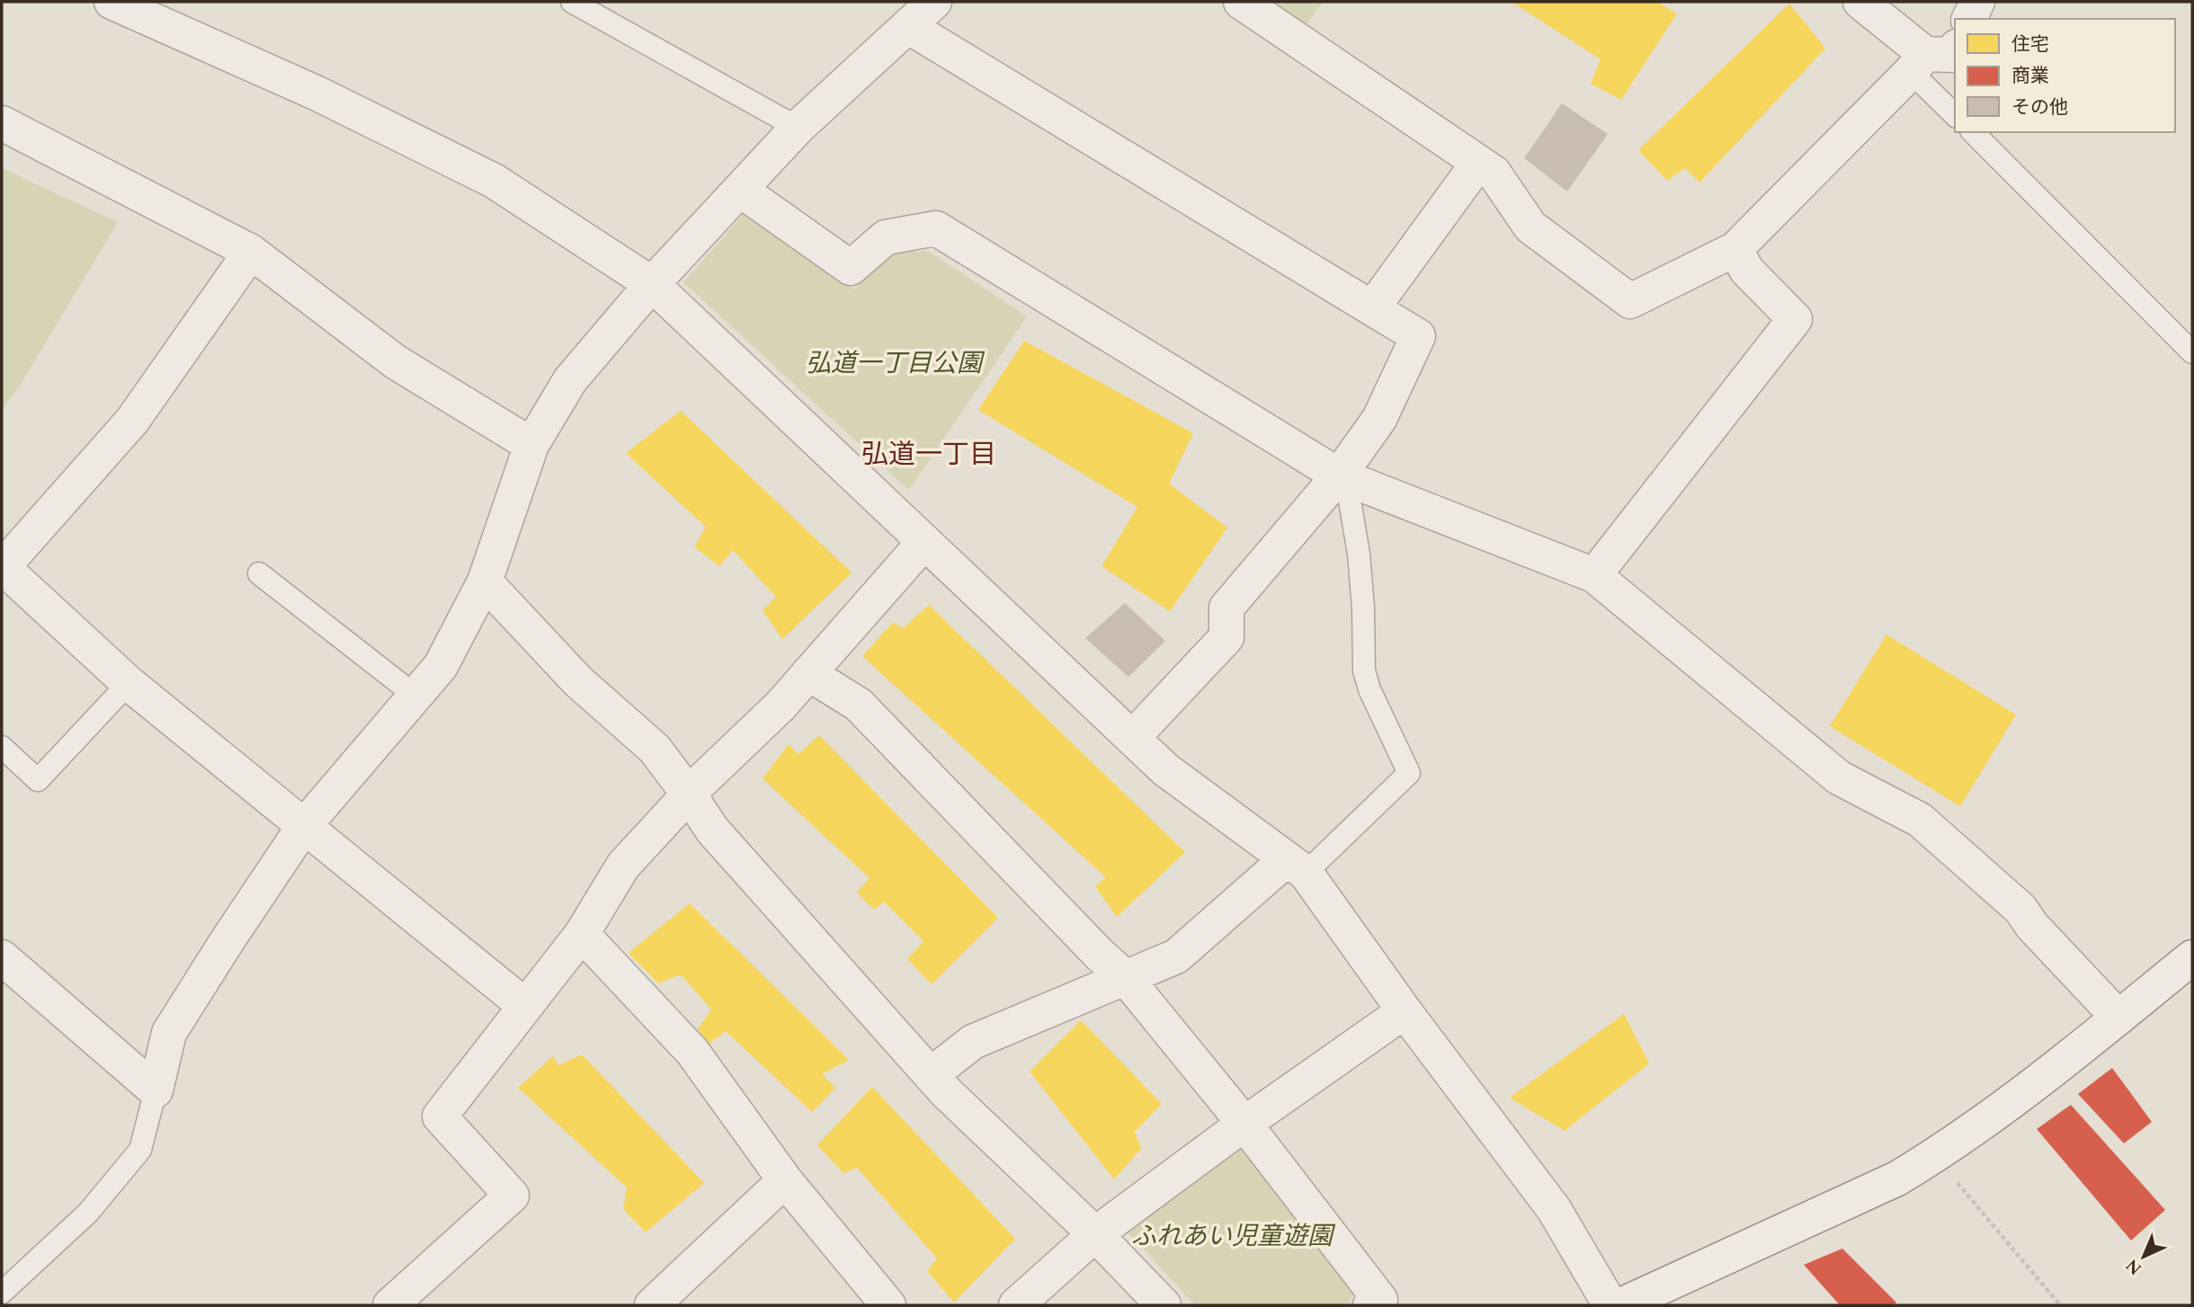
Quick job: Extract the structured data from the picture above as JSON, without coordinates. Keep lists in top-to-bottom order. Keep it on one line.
{"districts":["弘道一丁目"],"parks":["弘道一丁目公園","ふれあい児童遊園"],"legend":["住宅","商業","その他"],"north":"bottom left"}
